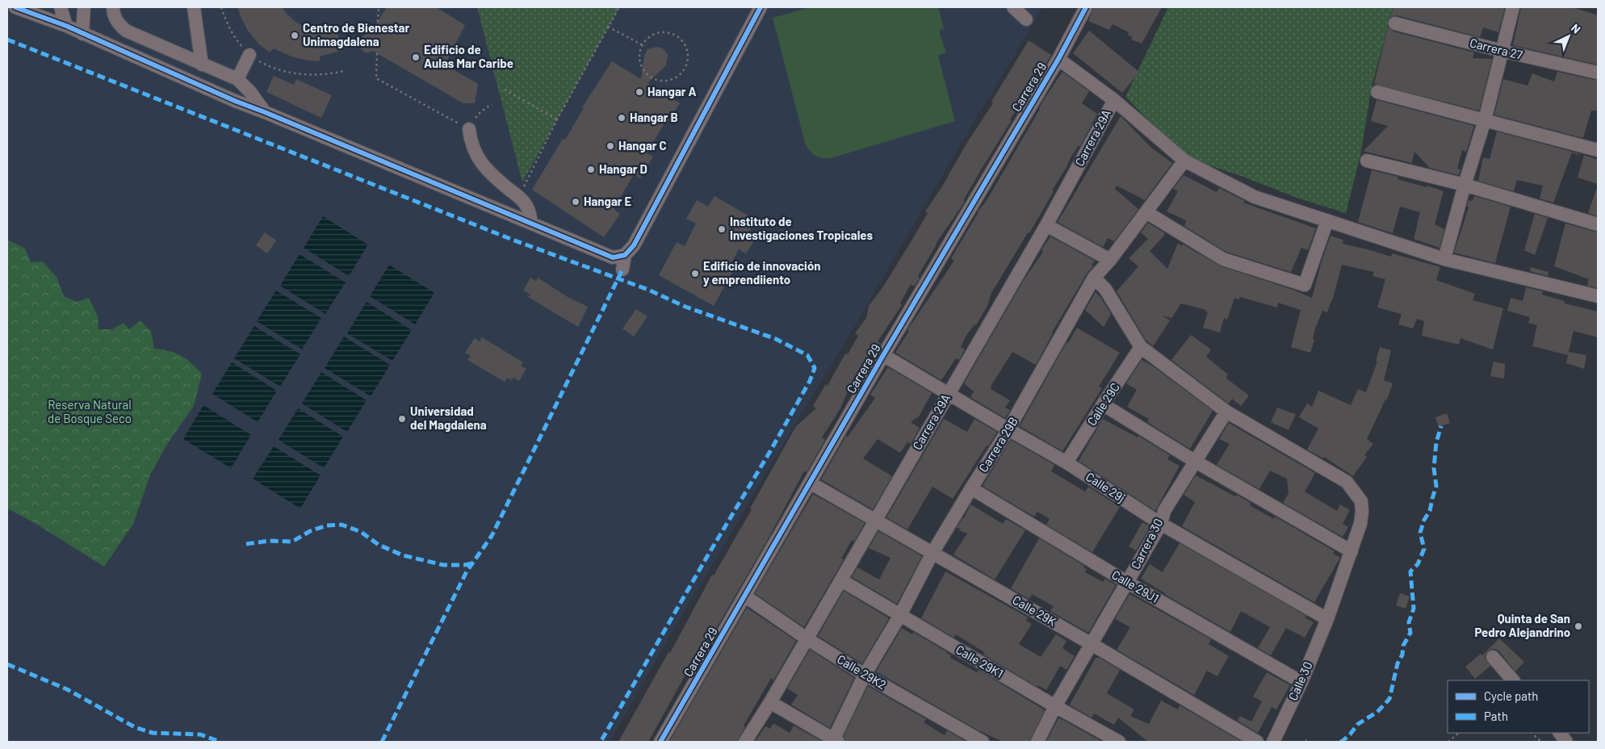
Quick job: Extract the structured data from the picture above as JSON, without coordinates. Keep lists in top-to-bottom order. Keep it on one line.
{"streets":{"street":["Carrera 27","Carrera 29","Carrera 29A","Calle 29C","Carrera 29B","Calle 29j","Carrera 30","Calle 29J1","Calle 29K","Calle 29K1","Calle 29K2","Calle 30"]},"crossings":[["Carrera 29","Calle 29j"],["Carrera 29","Calle 29K"],["Carrera 29","Calle 29K2"],["Carrera 29A","Calle 29j"],["Carrera 29A","Calle 29K"],["Carrera 29A","Calle 29K1"],["Carrera 29A","Calle 29K2"],["Calle 29C","Calle 29j"],["Calle 29C","Calle 30"],["Carrera 29B","Calle 29j"],["Carrera 29B","Calle 29J1"],["Carrera 29B","Calle 29K"],["Carrera 29B","Calle 29K1"],["Carrera 29B","Calle 29K2"],["Calle 29j","Carrera 30"],["Calle 29j","Calle 30"],["Carrera 30","Calle 29J1"],["Carrera 30","Calle 29K"],["Carrera 30","Calle 29K1"],["Carrera 30","Calle 30"],["Calle 29J1","Calle 30"]],"parks":["Reserva Natural de Bosque Seco"],"places":["Centro de Bienestar Unimagdalena","Edificio de Aulas Mar Caribe","Hangar A","Hangar B","Hangar C","Hangar D","Hangar E","Instituto de Investigaciones Tropicales","Edificio de innovación y emprendiiento","Universidad del Magdalena","Quinta de San Pedro Alejandrino"],"legend":["Cycle path","Path"],"north":"top right"}
